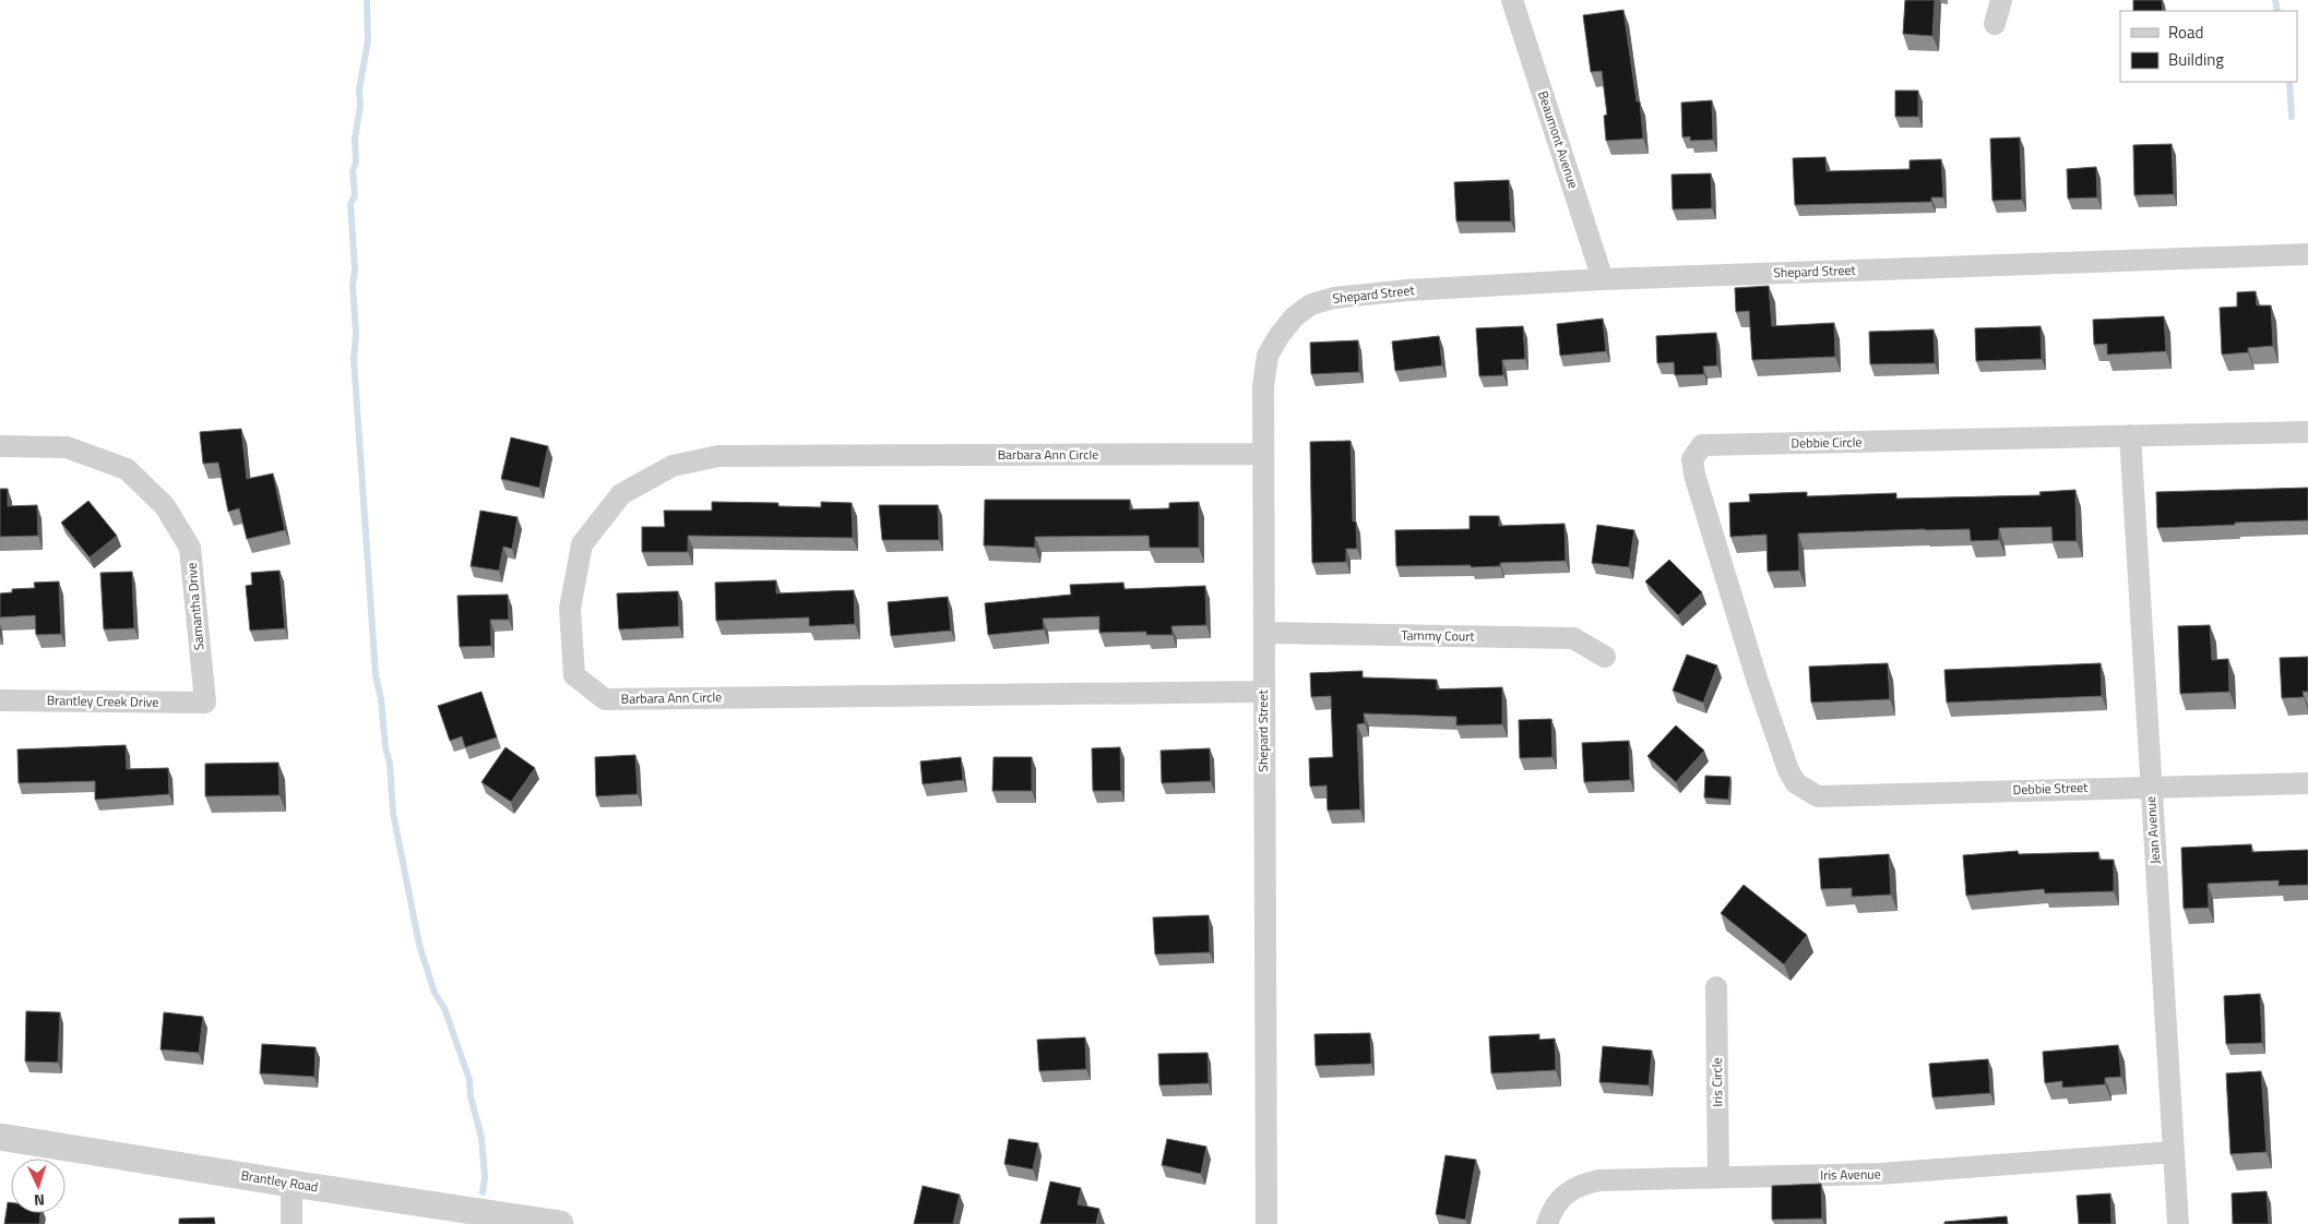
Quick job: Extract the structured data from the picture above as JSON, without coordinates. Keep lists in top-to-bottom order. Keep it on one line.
{"streets":{"street":["Beaumont Avenue","Shepard Street","Debbie Circle","Barbara Ann Circle","Samantha Drive","Tammy Court","Brantley Creek Drive","Debbie Street","Jean Avenue","Iris Circle","Iris Avenue","Brantley Road"]},"crossings":[["Beaumont Avenue","Shepard Street"],["Shepard Street","Barbara Ann Circle"],["Shepard Street","Tammy Court"],["Debbie Circle","Debbie Street"],["Debbie Circle","Jean Avenue"],["Samantha Drive","Brantley Creek Drive"],["Debbie Street","Jean Avenue"],["Jean Avenue","Iris Avenue"],["Iris Circle","Iris Avenue"]],"legend":["Road","Building"],"north":"bottom"}
